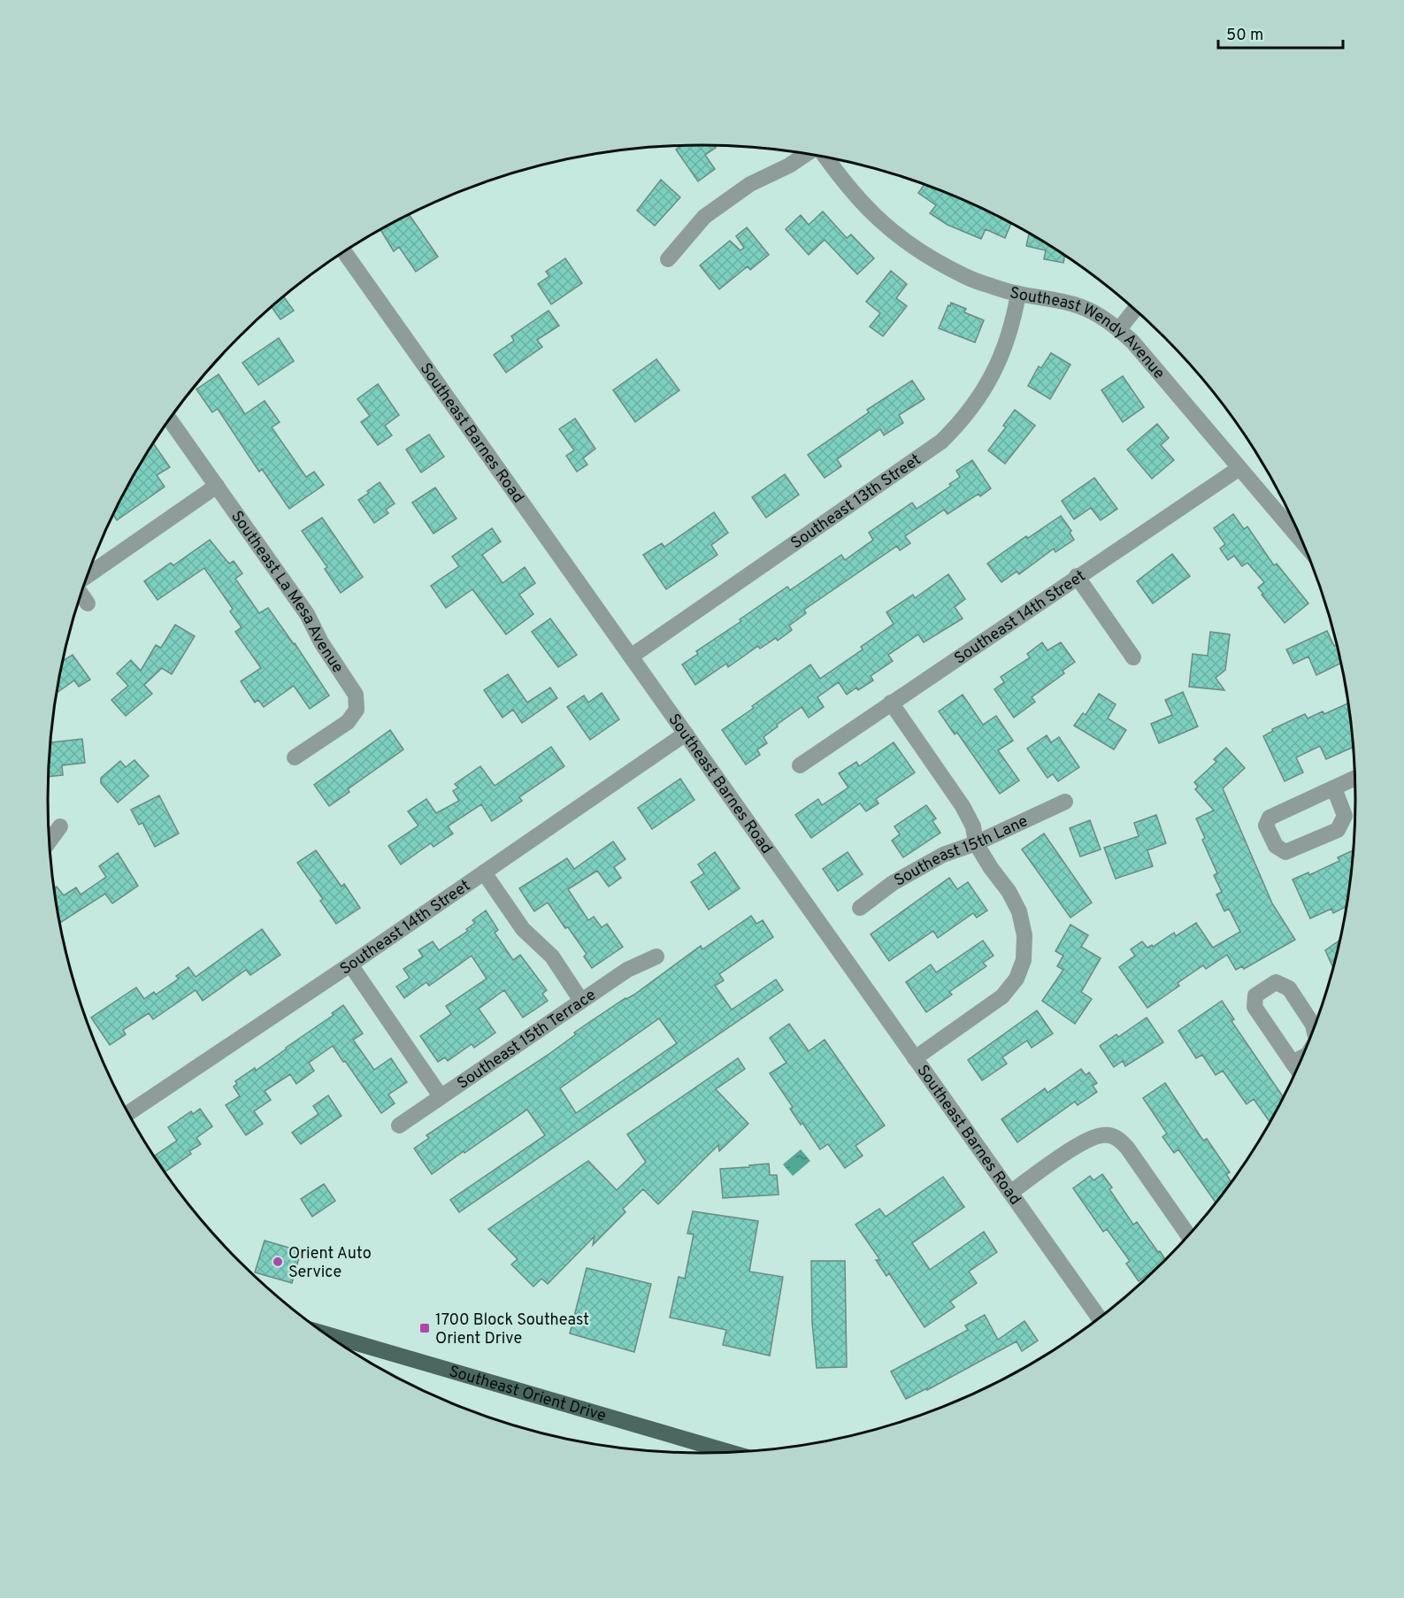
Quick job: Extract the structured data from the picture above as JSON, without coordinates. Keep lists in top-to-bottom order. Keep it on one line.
{"streets":{"main road":["Southeast Orient Drive"],"street":["Southeast Wendy Avenue","Southeast Barnes Road","Southeast 13th Street","Southeast La Mesa Avenue","Southeast 14th Street","Southeast 15th Lane","Southeast 15th Terrace"]},"crossings":[["Southeast Wendy Avenue","Southeast 13th Street"],["Southeast Wendy Avenue","Southeast 14th Street"],["Southeast Barnes Road","Southeast 13th Street"],["Southeast Barnes Road","Southeast 14th Street"]],"places":{"other":["Orient Auto Service"],"transit":["1700 Block Southeast Orient Drive"]},"scale_bar":"50 m"}
